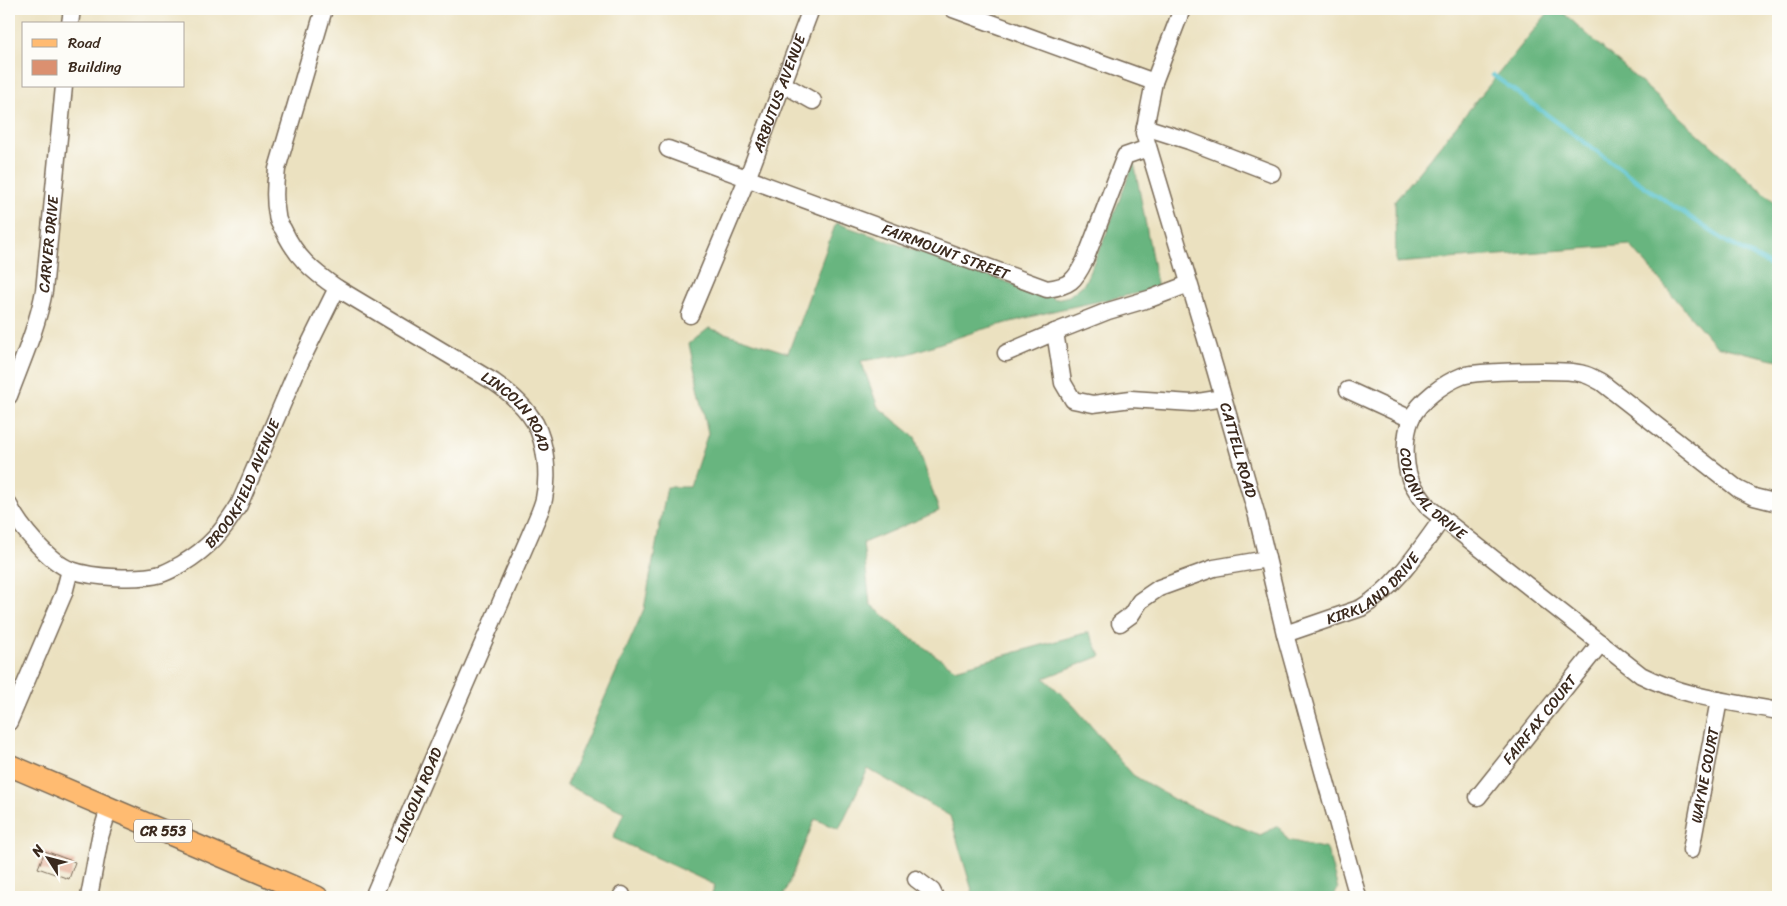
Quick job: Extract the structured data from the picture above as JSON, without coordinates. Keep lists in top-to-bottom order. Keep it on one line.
{"streets":{"main road":["CR 553"],"street":["ARBUTUS AVENUE","CARVER DRIVE","FAIRMOUNT STREET","LINCOLN ROAD","CATTELL ROAD","BROOKFIELD AVENUE","COLONIAL DRIVE","KIRKLAND DRIVE","FAIRFAX COURT","WAYNE COURT"]},"crossings":[["ARBUTUS AVENUE","FAIRMOUNT STREET"],["FAIRMOUNT STREET","CATTELL ROAD"],["LINCOLN ROAD","BROOKFIELD AVENUE"],["CATTELL ROAD","KIRKLAND DRIVE"],["COLONIAL DRIVE","KIRKLAND DRIVE"],["COLONIAL DRIVE","FAIRFAX COURT"],["COLONIAL DRIVE","WAYNE COURT"]],"legend":["Road","Building"],"north":"top left"}
